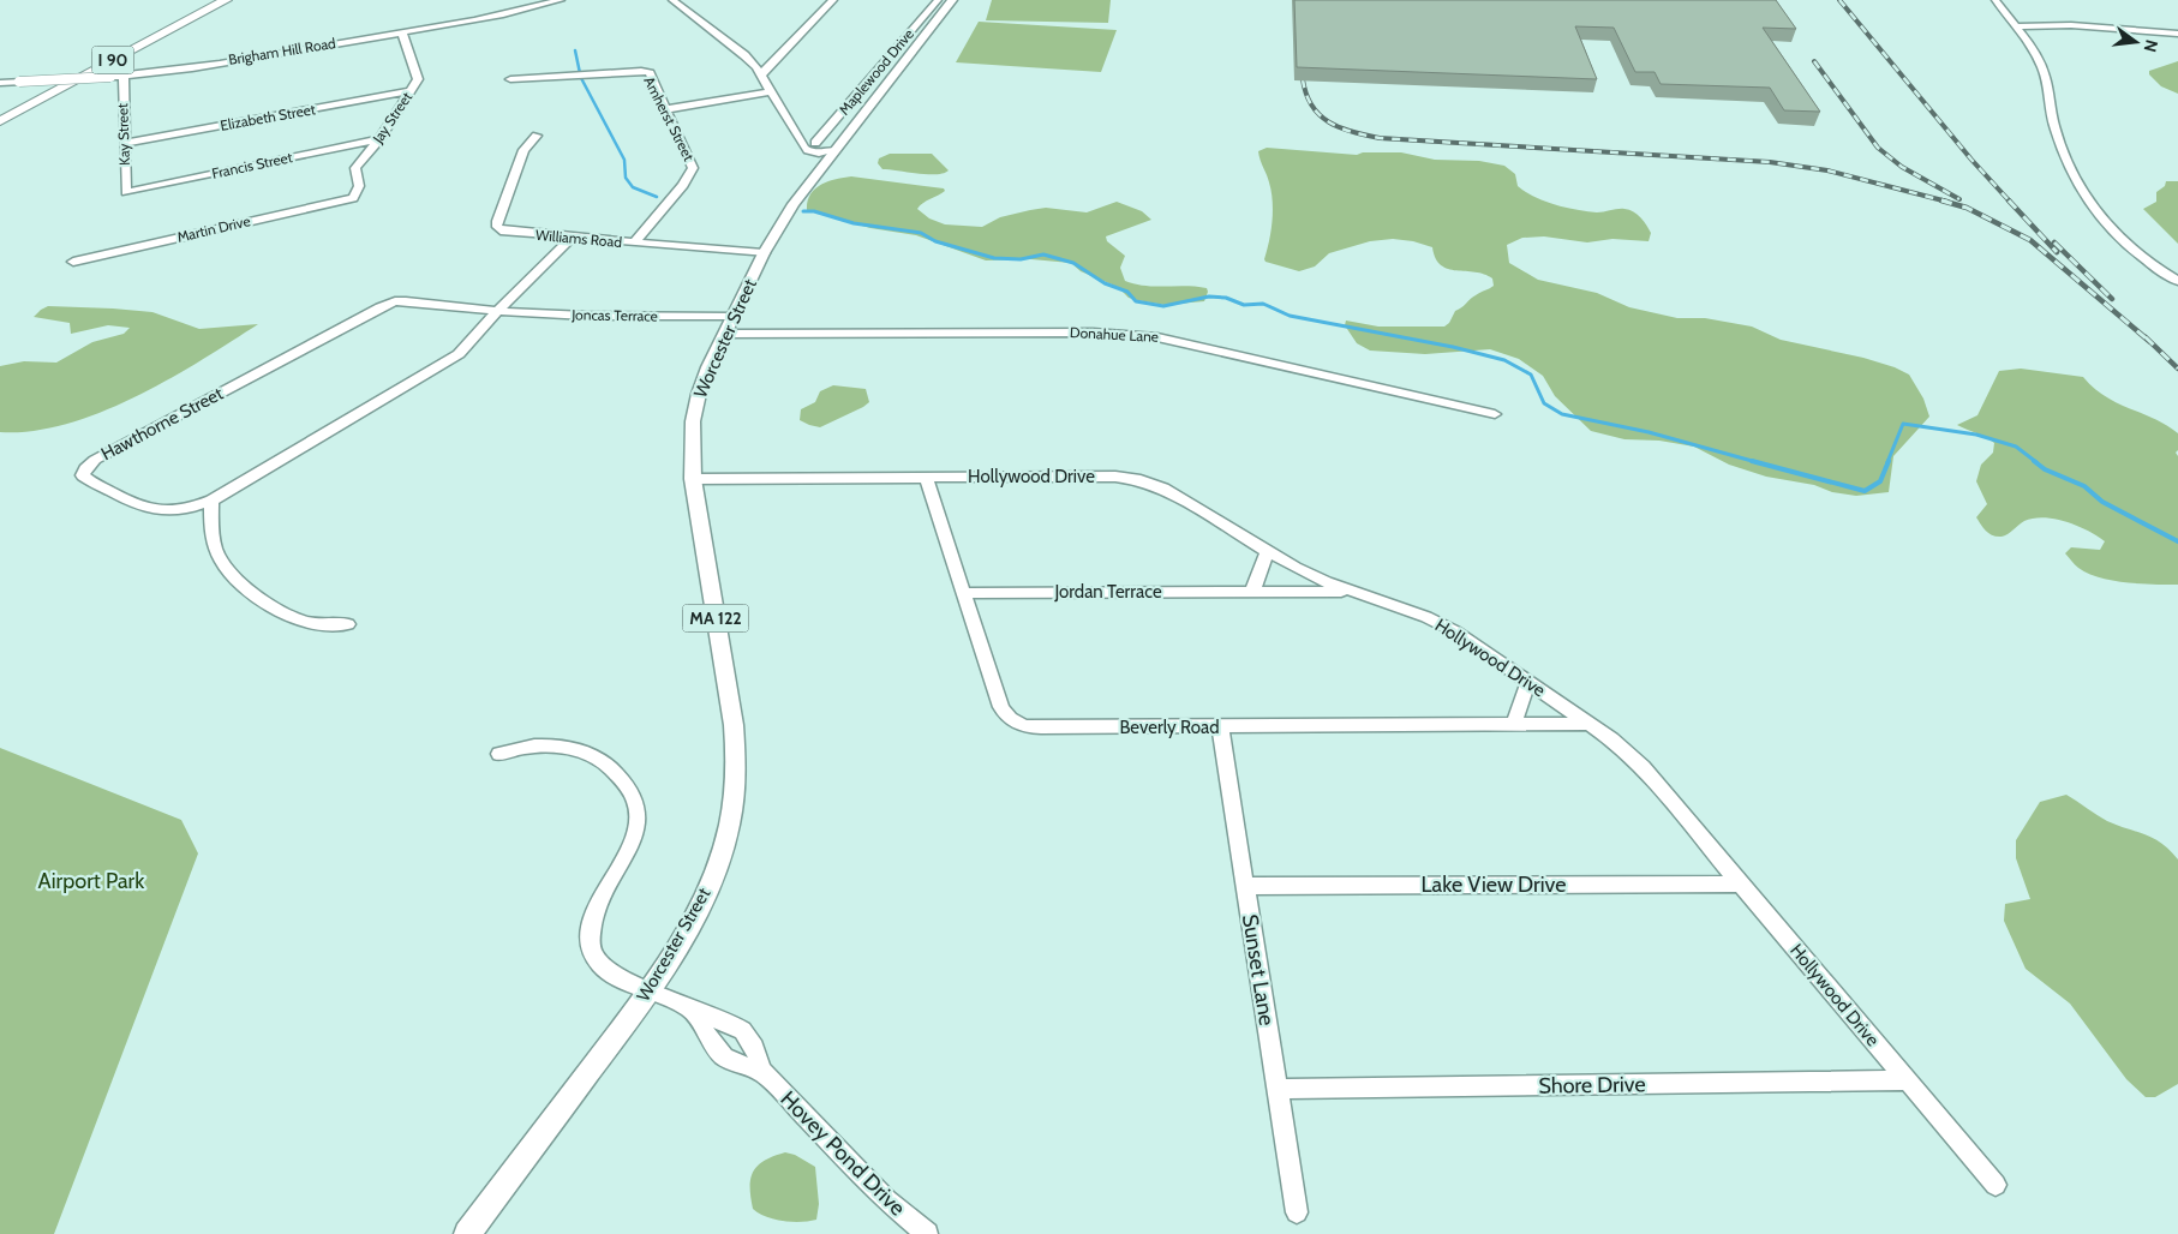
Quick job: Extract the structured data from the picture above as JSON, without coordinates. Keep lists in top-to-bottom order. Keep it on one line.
{"streets":{"highway":["I 90"],"main road":["Worcester Street","MA 122"],"street":["Brigham Hill Road","Maplewood Drive","Elizabeth Street","Jay Street","Amherst Street","Kay Street","Francis Street","Martin Drive","Williams Road","Joncas Terrace","Donahue Lane","Hawthorne Street","Hollywood Drive","Jordan Terrace","Beverly Road","Lake View Drive","Sunset Lane","Shore Drive","Hovey Pond Drive"]},"crossings":[["Brigham Hill Road","Jay Street"],["Brigham Hill Road","Kay Street"],["Elizabeth Street","Jay Street"],["Elizabeth Street","Kay Street"],["Jay Street","Francis Street"],["Jay Street","Martin Drive"],["Amherst Street","Williams Road"],["Kay Street","Francis Street"],["Williams Road","Worcester Street"],["Williams Road","Hawthorne Street"],["Joncas Terrace","Worcester Street"],["Joncas Terrace","Hawthorne Street"],["Donahue Lane","Worcester Street"],["Worcester Street","Hollywood Drive"],["Worcester Street","Hovey Pond Drive"],["Hollywood Drive","Jordan Terrace"],["Hollywood Drive","Beverly Road"],["Hollywood Drive","Lake View Drive"],["Hollywood Drive","Shore Drive"],["Jordan Terrace","Beverly Road"],["Beverly Road","Sunset Lane"],["Lake View Drive","Sunset Lane"],["Sunset Lane","Shore Drive"]],"parks":["Airport Park"],"north":"right"}
